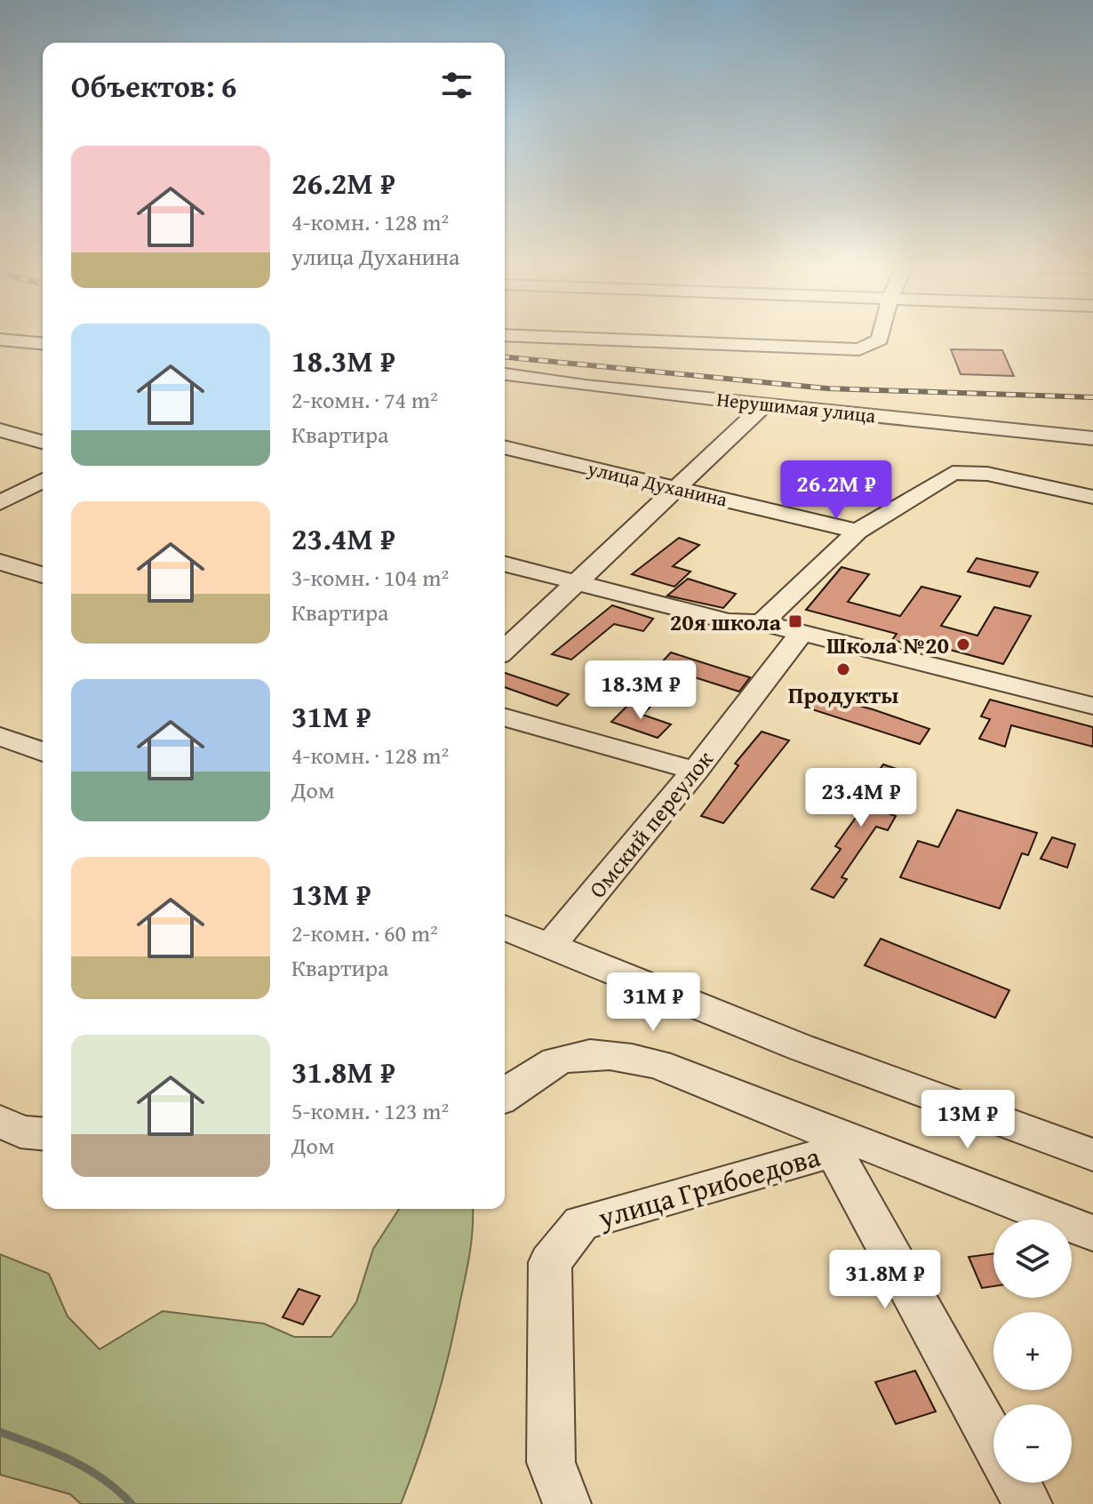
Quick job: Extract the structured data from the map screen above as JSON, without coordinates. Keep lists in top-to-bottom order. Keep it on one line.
{"streets":{"street":["Нерушимая улица","улица Духанина","Омский переулок","улица Грибоедова"]},"places":{"transit":["20я школа"],"other":["Школа №20","Продукты"]},"page":{"heading":"Объектов: 6","list":[{"name":"26.2M ₽","note":"4-комн. · 128 m² · улица Духанина"},{"name":"18.3M ₽","note":"2-комн. · 74 m² · Квартира"},{"name":"23.4M ₽","note":"3-комн. · 104 m² · Квартира"},{"name":"31M ₽","note":"4-комн. · 128 m² · Дом"},{"name":"13M ₽","note":"2-комн. · 60 m² · Квартира"},{"name":"31.8M ₽","note":"5-комн. · 123 m² · Дом"}],"price":["26.2M ₽","18.3M ₽","23.4M ₽","31M ₽","13M ₽","31.8M ₽"],"map_buttons":["+","−"]}}
